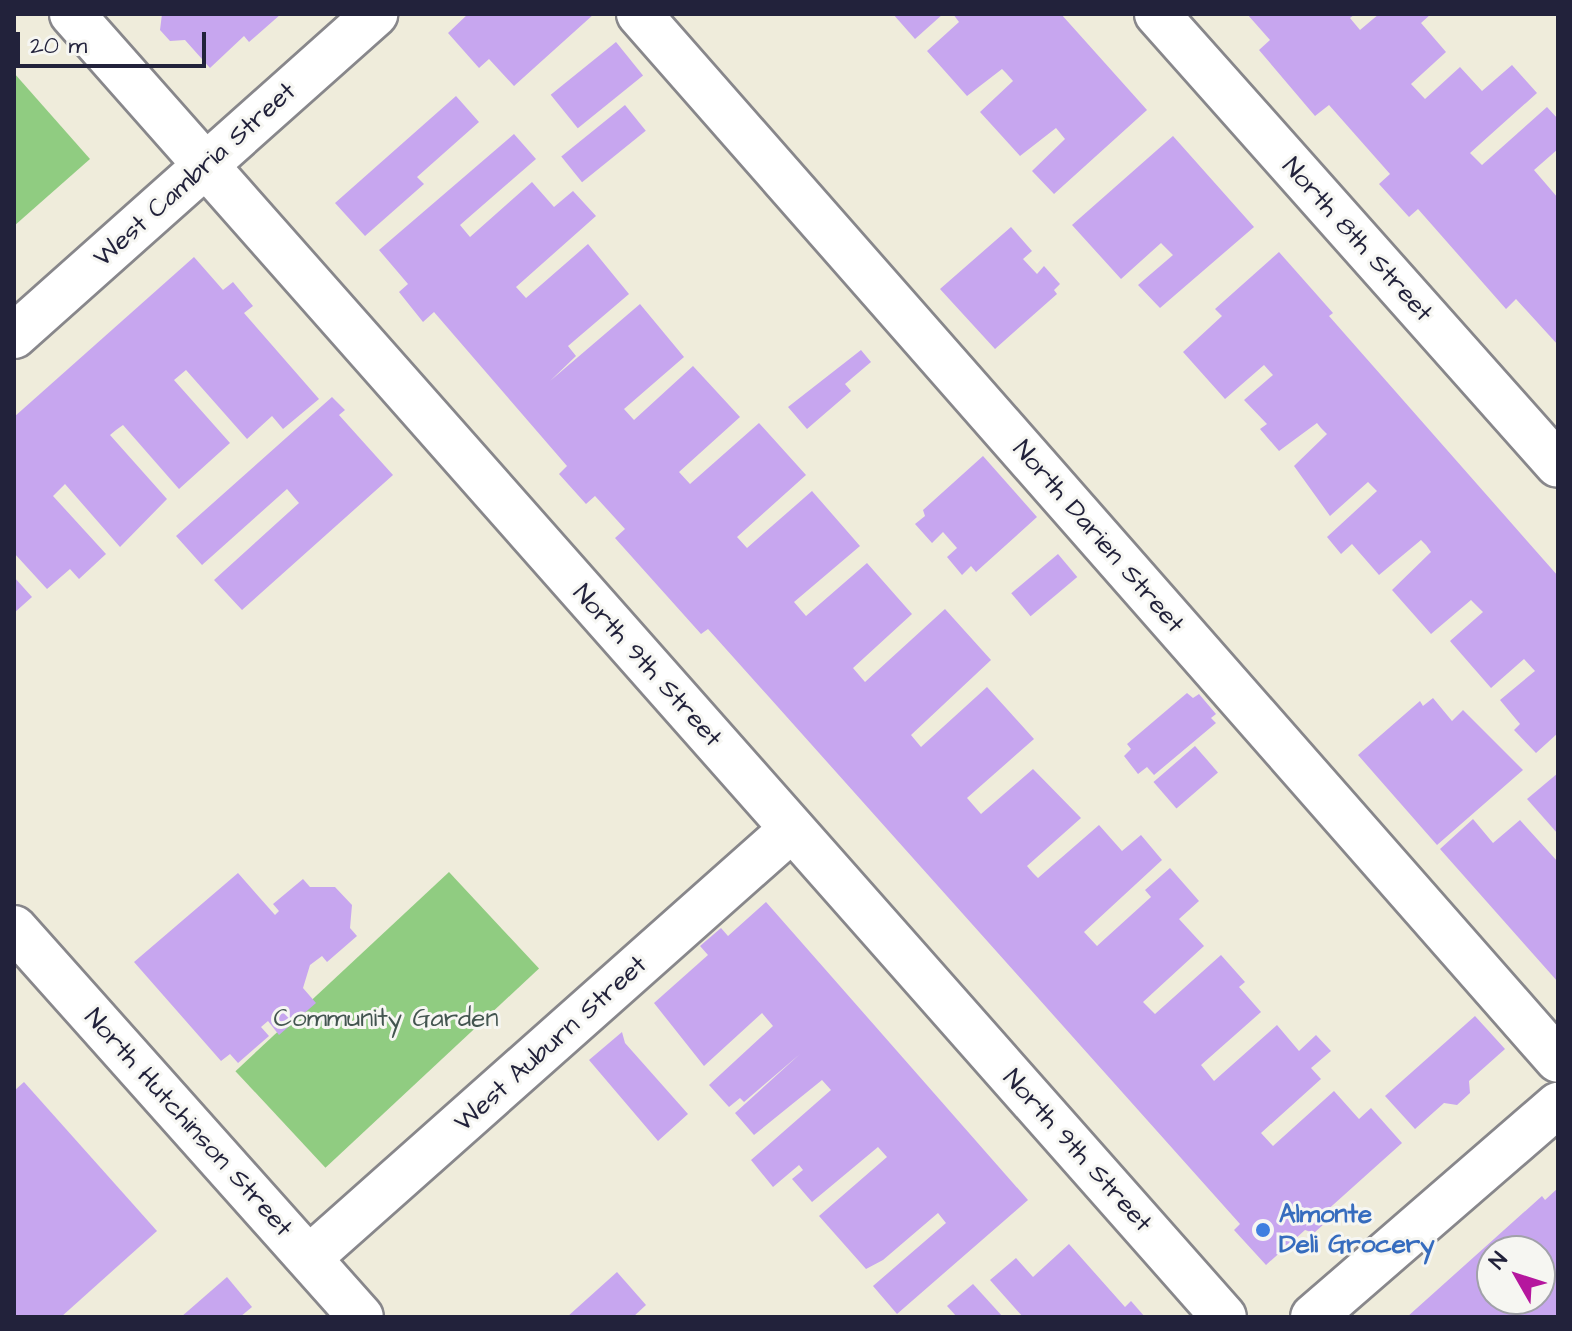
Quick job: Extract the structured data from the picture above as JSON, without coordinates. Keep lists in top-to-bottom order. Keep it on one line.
{"streets":{"street":["West Cambria Street","North 8th Street","North Darien Street","North 9th Street","West Auburn Street","North Hutchinson Street"]},"crossings":[["West Cambria Street","North 9th Street"],["North 9th Street","West Auburn Street"],["West Auburn Street","North Hutchinson Street"]],"parks":["Community Garden"],"places":["Almonte Deli Grocery"],"scale_bar":"20 m","north":"top left"}
